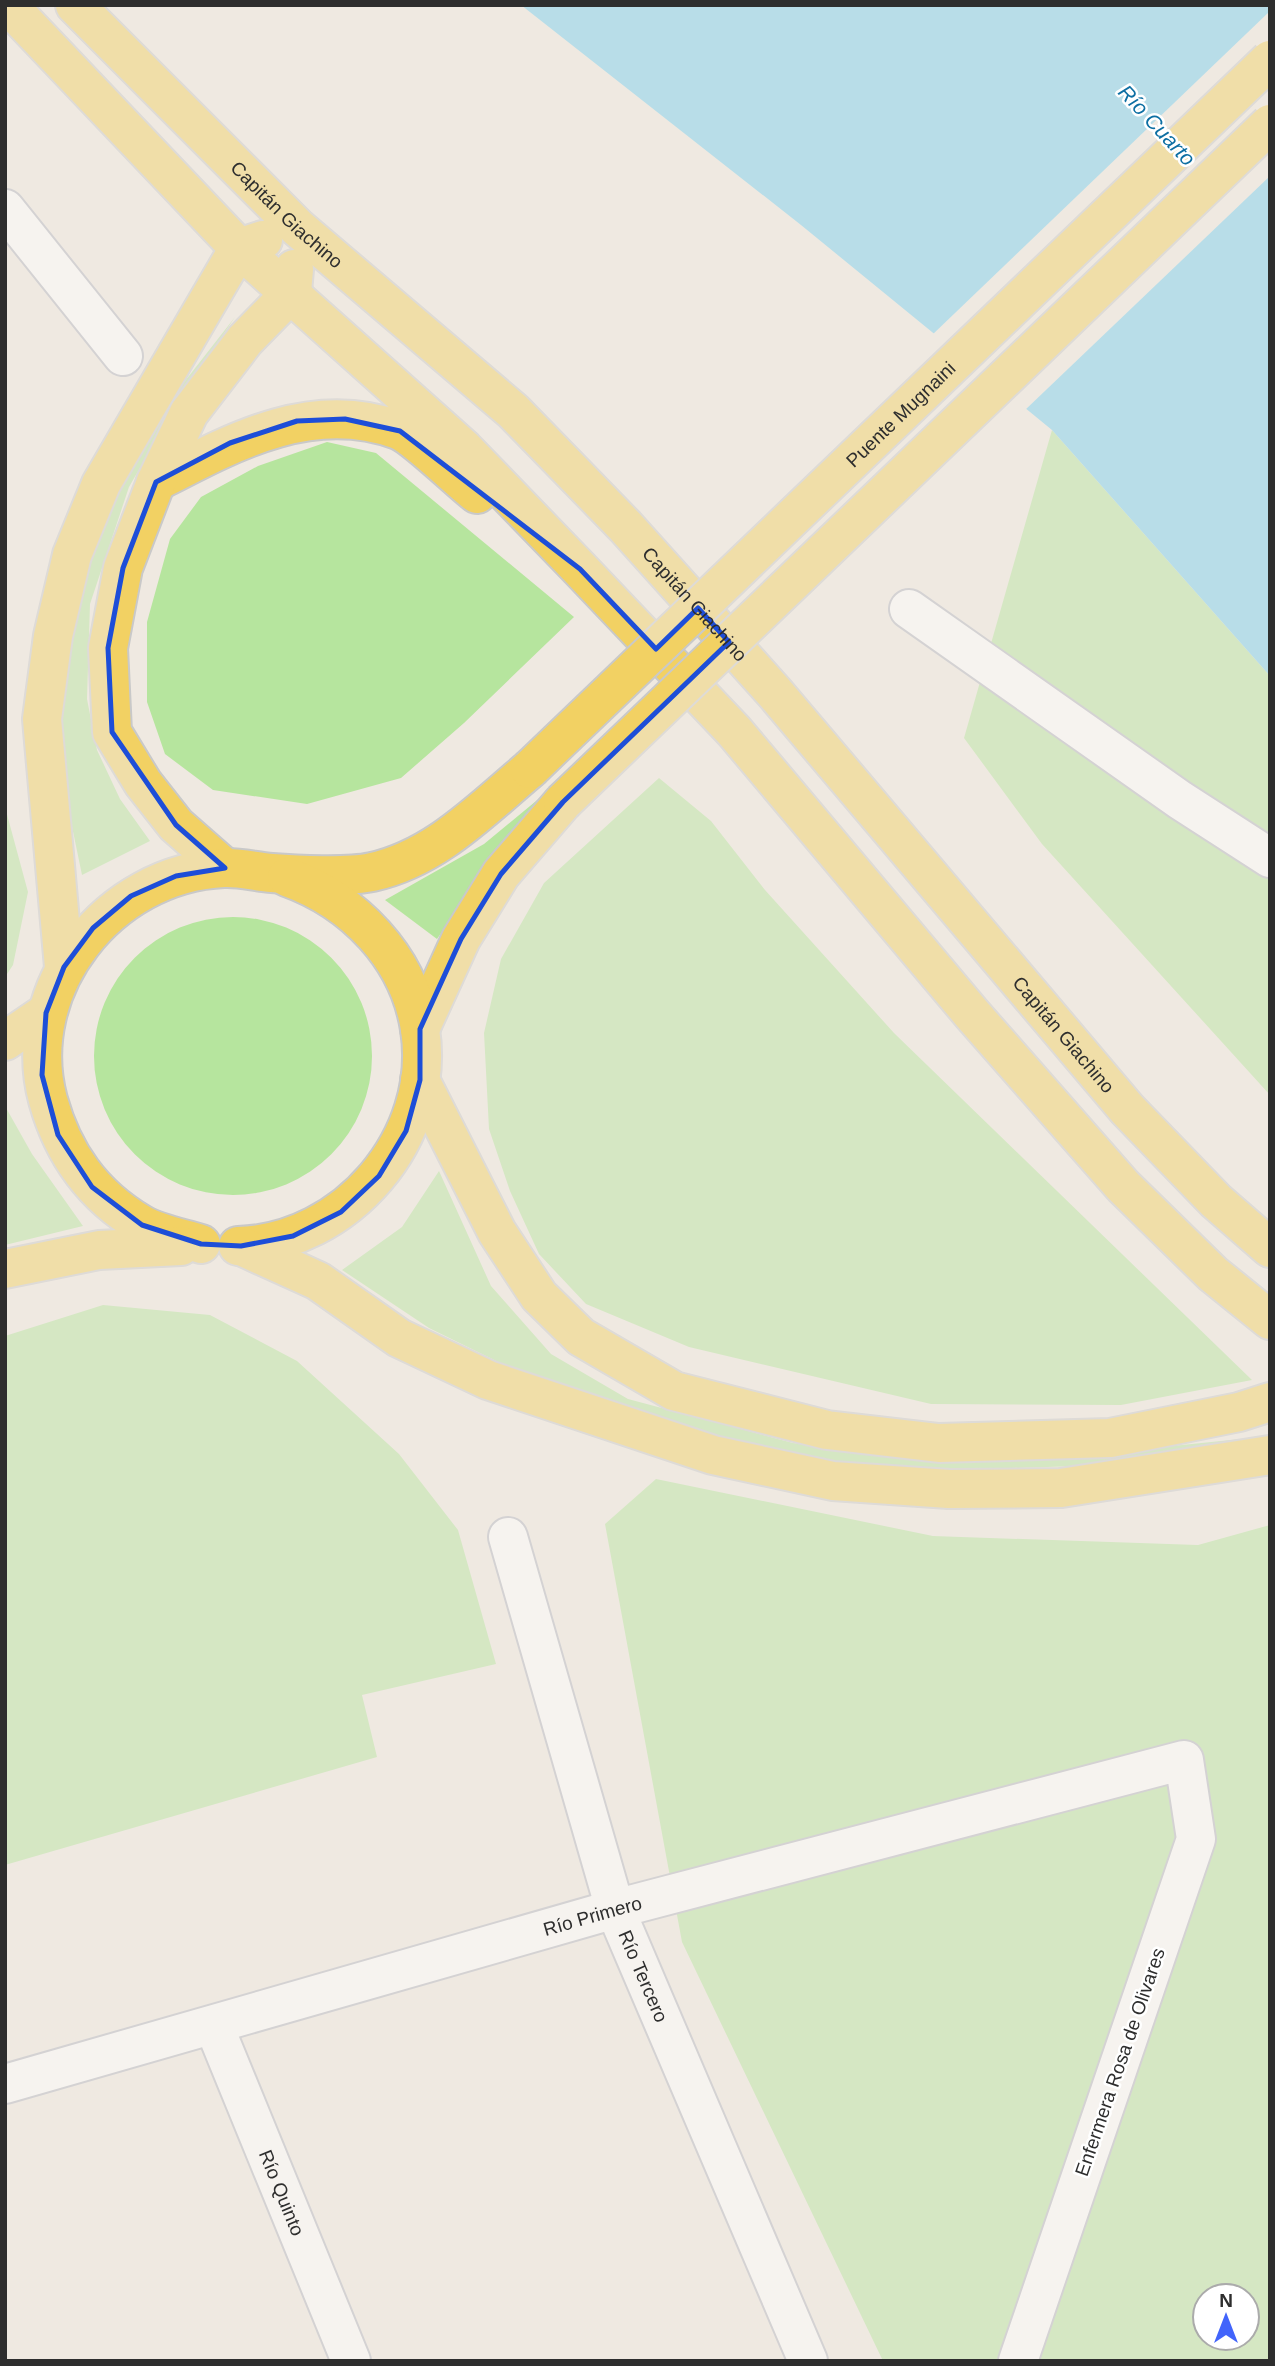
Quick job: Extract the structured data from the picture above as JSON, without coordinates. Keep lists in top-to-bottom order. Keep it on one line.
{"streets":{"main road":["Capitán Giachino","Puente Mugnaini"],"street":["Río Primero","Río Tercero","Enfermera Rosa de Olivares","Río Quinto"]},"crossings":[["Río Primero","Río Tercero"],["Río Primero","Enfermera Rosa de Olivares"],["Río Primero","Río Quinto"]],"water":["Río Cuarto"],"north":"top"}
